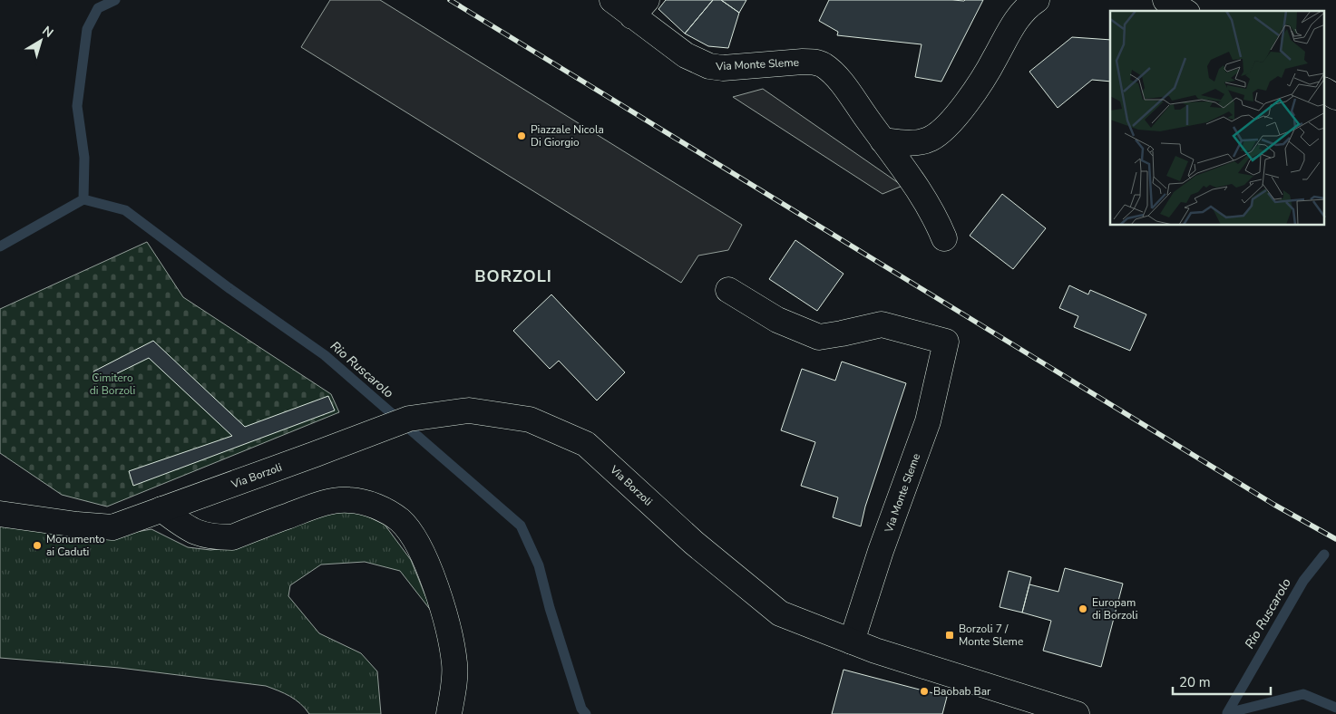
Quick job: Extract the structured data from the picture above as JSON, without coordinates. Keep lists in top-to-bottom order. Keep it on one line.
{"streets":{"street":["Via Monte Sleme","Via Borzoli"]},"crossings":[["Via Monte Sleme","Via Borzoli"]],"districts":["BORZOLI"],"water":["Rio Ruscarolo"],"parks":["Cimitero di Borzoli"],"places":{"other":["Piazzale Nicola Di Giorgio","Monumento ai Caduti","Europam di Borzoli","Baobab Bar"],"transit":["Borzoli 7 / Monte Sleme"]},"scale_bar":"20 m","north":"top right"}
